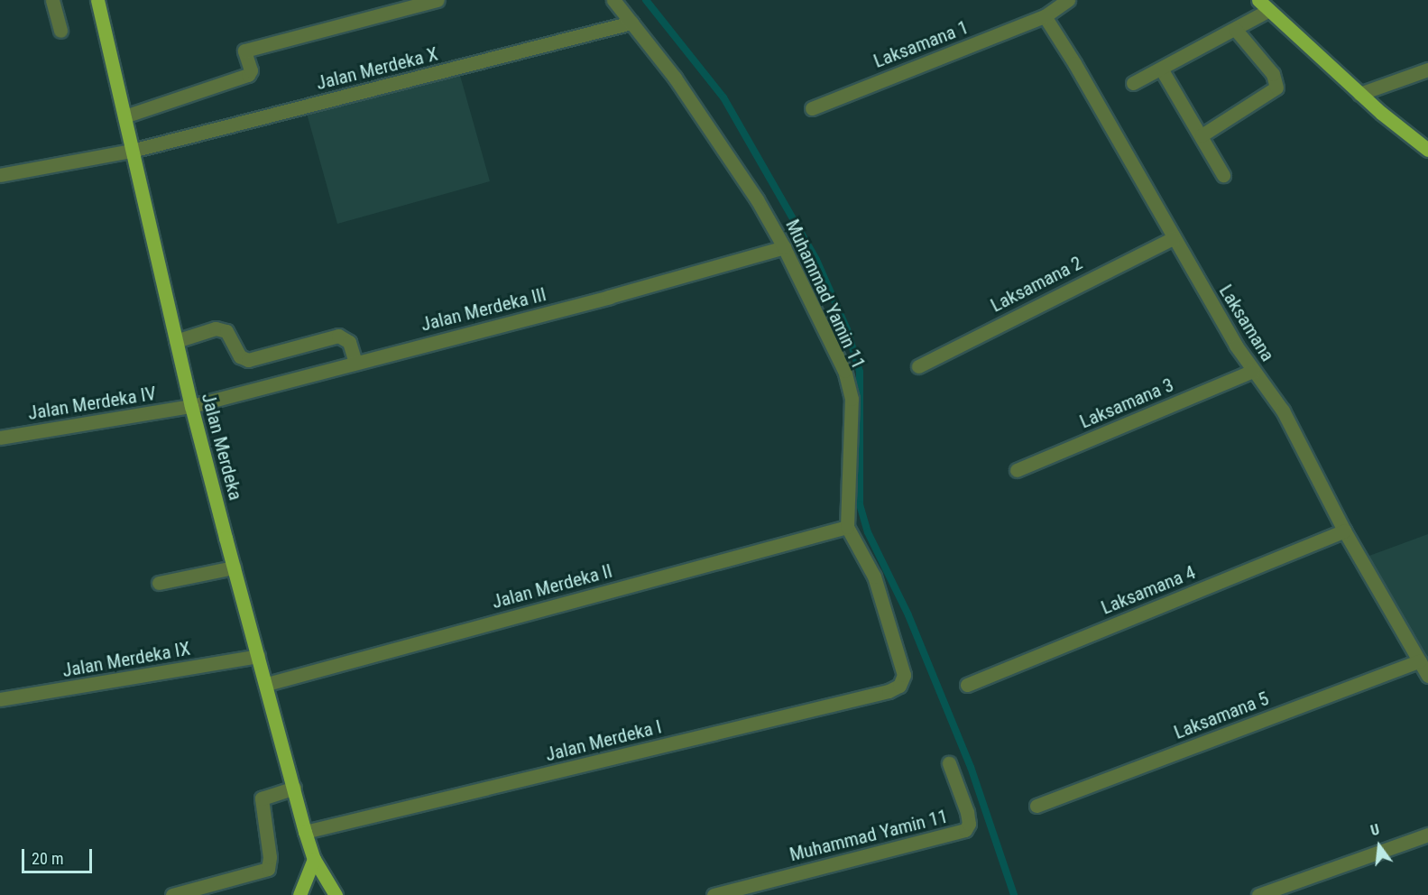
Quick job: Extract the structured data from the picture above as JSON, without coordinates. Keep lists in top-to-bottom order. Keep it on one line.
{"streets":{"main road":["Jalan Merdeka"],"street":["Laksamana 1","Jalan Merdeka X","Laksamana 2","Muhammad Yamin 11","Jalan Merdeka III","Laksamana","Jalan Merdeka IV","Laksamana 3","Jalan Merdeka II","Laksamana 4","Jalan Merdeka IX","Laksamana 5","Jalan Merdeka I"]},"crossings":[["Laksamana 1","Laksamana"],["Jalan Merdeka X","Muhammad Yamin 11"],["Jalan Merdeka X","Jalan Merdeka"],["Laksamana 2","Laksamana"],["Muhammad Yamin 11","Jalan Merdeka III"],["Muhammad Yamin 11","Jalan Merdeka II"],["Muhammad Yamin 11","Jalan Merdeka I"],["Jalan Merdeka III","Jalan Merdeka IV"],["Jalan Merdeka III","Jalan Merdeka"],["Laksamana","Laksamana 3"],["Laksamana","Laksamana 4"],["Laksamana","Laksamana 5"],["Jalan Merdeka IV","Jalan Merdeka"],["Jalan Merdeka","Jalan Merdeka II"],["Jalan Merdeka","Jalan Merdeka IX"],["Jalan Merdeka","Jalan Merdeka I"],["Jalan Merdeka II","Jalan Merdeka I"]],"scale_bar":"20 m","north":"top"}
